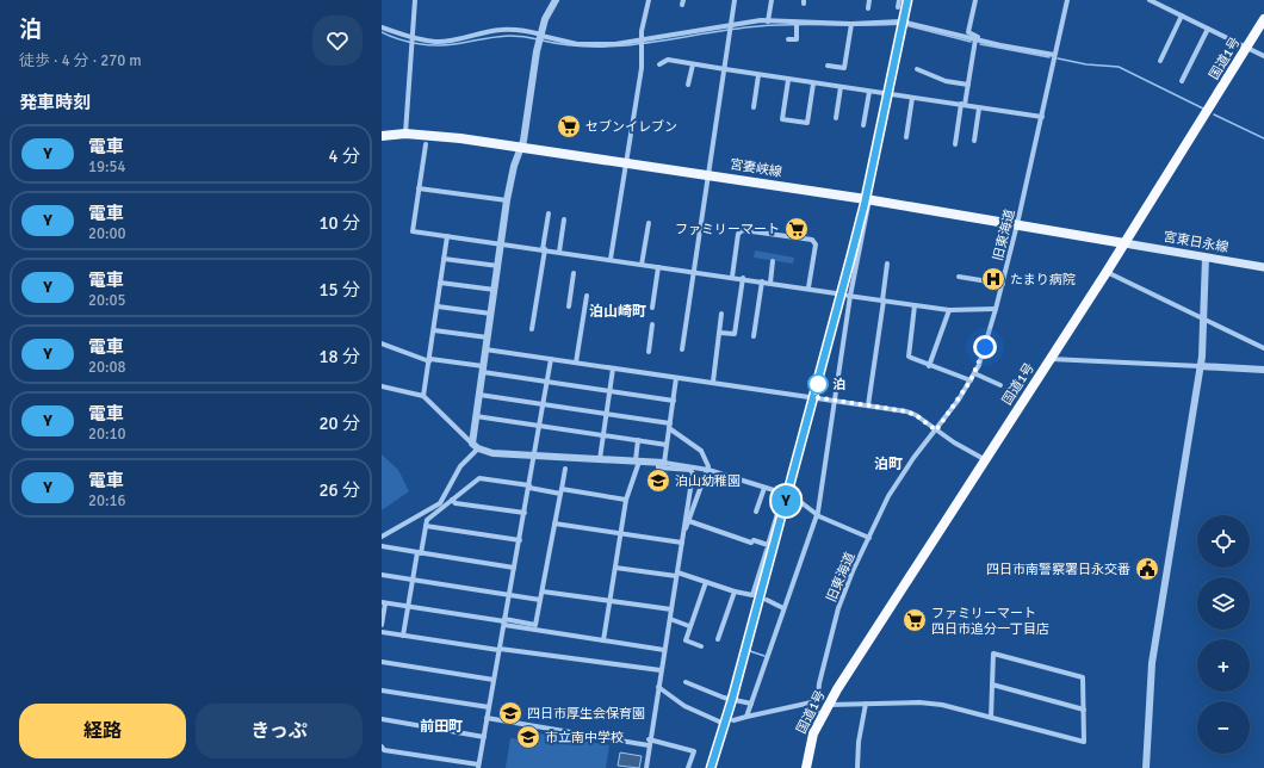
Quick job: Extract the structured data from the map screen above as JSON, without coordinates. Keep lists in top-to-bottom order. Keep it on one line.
{"streets":{"highway":["国道1号"],"main road":["宮妻峡線","宮東日永線"],"street":["旧東海道"]},"crossings":[["国道1号","宮妻峡線"],["国道1号","旧東海道"],["国道1号","宮東日永線"],["宮妻峡線","旧東海道"],["宮妻峡線","宮東日永線"]],"districts":["泊山崎町","泊町","前田町"],"places":{"supermarket":["セブンイレブン","ファミリーマート","ファミリーマート 四日市追分一丁目店"],"hospital":["たまり病院"],"other":["泊"],"school or university":["泊山幼稚園","四日市厚生会保育園","市立南中学校"],"public building":["四日市南警察署日永交番"]},"page":{"heading":[["泊","徒歩 · 4 分 · 270 m"],"発車時刻"],"on_map":"Y","list":[{"mark":"Y","name":"電車","note":"19:54","value":"4 分"},{"mark":"Y","name":"電車","note":"20:00","value":"10 分"},{"mark":"Y","name":"電車","note":"20:05","value":"15 分"},{"mark":"Y","name":"電車","note":"20:08","value":"18 分"},{"mark":"Y","name":"電車","note":"20:10","value":"20 分"},{"mark":"Y","name":"電車","note":"20:16","value":"26 分"}],"map_buttons":["+","−"],"buttons":["経路","きっぷ"]}}
